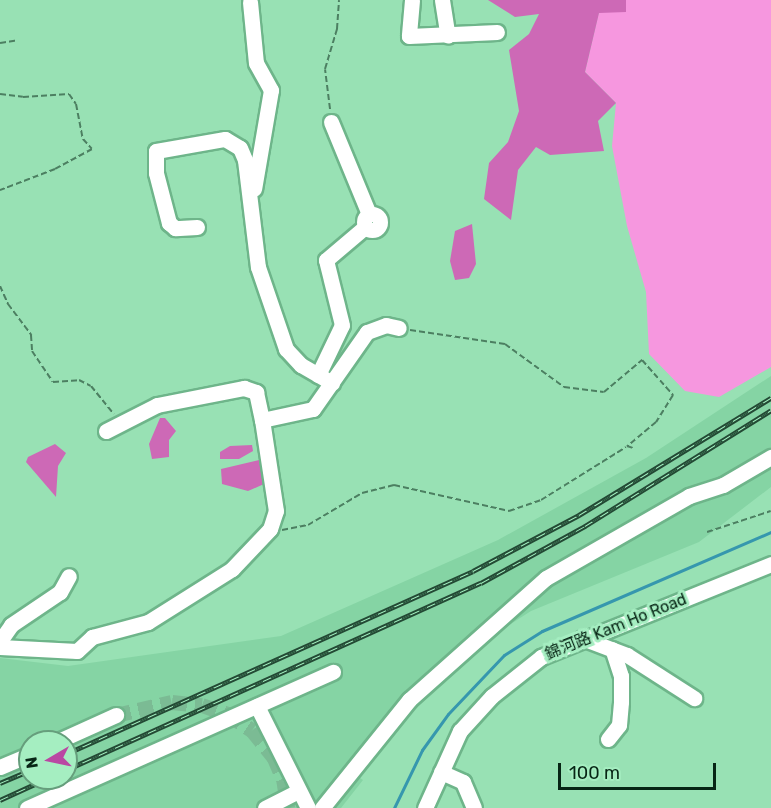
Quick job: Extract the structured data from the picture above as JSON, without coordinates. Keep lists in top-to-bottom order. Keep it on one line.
{"streets":{"street":["錦河路 Kam Ho Road"]},"scale_bar":"100 m","north":"left"}
